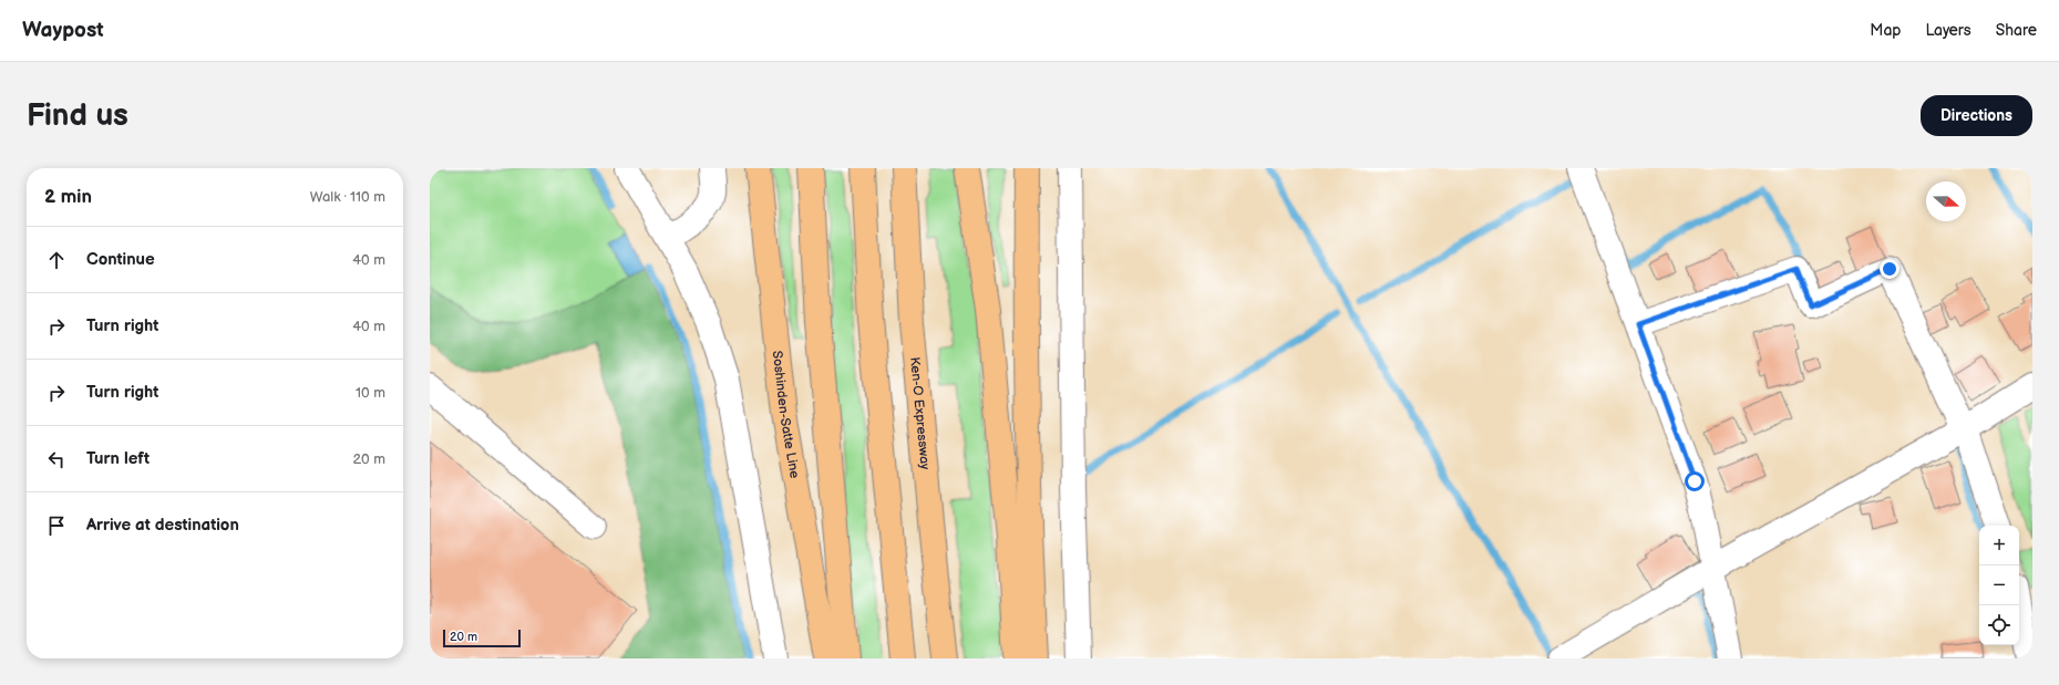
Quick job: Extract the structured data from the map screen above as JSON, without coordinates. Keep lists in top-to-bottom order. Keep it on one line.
{"streets":{"main road":["Soshinden-Satte Line","Ken-O Expressway"]},"scale_bar":"20 m","north":"right","page":{"header":"Waypost","nav":["Map","Layers","Share"],"buttons":"Directions","title":"Find us","heading":["2 min","Walk · 110 m"],"list":[["Continue","40 m"],["Turn right","40 m"],["Turn right","10 m"],["Turn left","20 m"],"Arrive at destination"],"map_buttons":["+","−"],"scale":"20 m"}}
